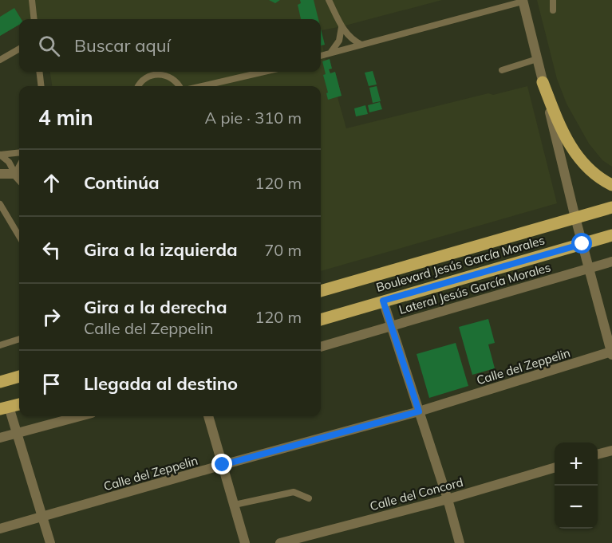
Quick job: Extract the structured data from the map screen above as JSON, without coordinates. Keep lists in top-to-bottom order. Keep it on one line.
{"streets":{"main road":["Boulevard Jesús García Morales"],"street":["Lateral Jesús García Morales","Calle del Zeppelin","Calle del Concord"]},"page":{"search":"Buscar aquí","heading":["4 min","A pie · 310 m"],"list":[["Continúa","120 m"],["Gira a la izquierda","70 m"],["Gira a la derecha","Calle del Zeppelin","120 m"],"Llegada al destino"],"map_buttons":["+","−"]}}
